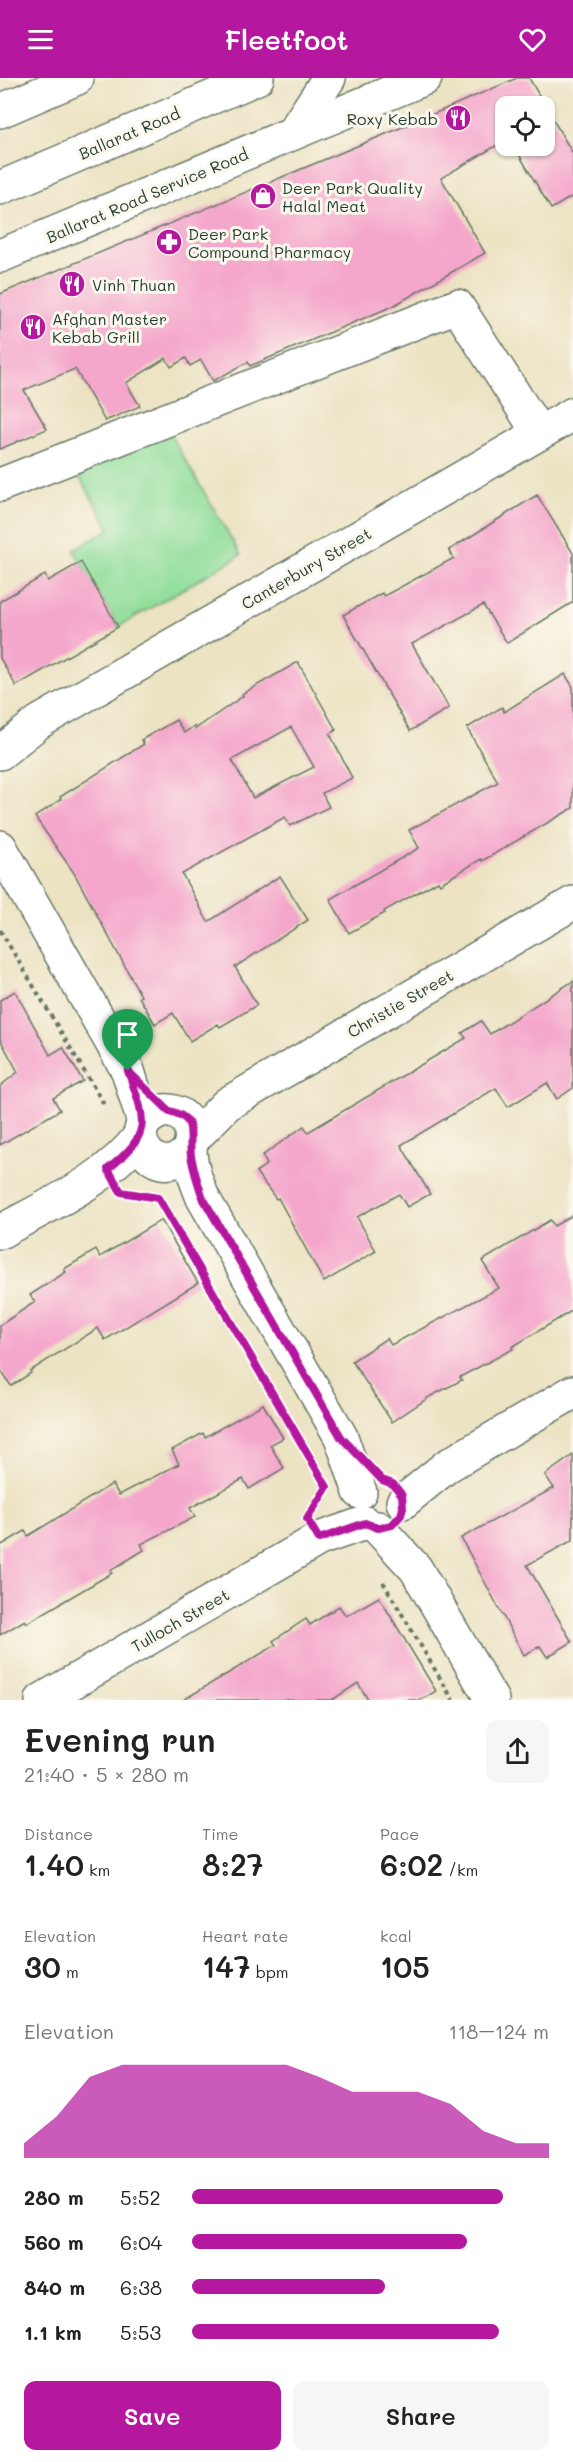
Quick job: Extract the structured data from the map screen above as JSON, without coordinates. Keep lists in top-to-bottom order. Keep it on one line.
{"streets":{"main road":["Ballarat Road","Ballarat Road Service Road","Canterbury Street","Christie Street","Tulloch Street"]},"places":{"restaurant":["Roxy Kebab","Vinh Thuan","Afghan Master Kebab Grill"],"shop":["Deer Park Quality Halal Meat"],"pharmacy":["Deer Park Compound Pharmacy"]},"page":{"header":"Fleetfoot","heading":["Evening run","21:40 · 5 × 280 m"],"stats":[["Distance","1.40 km"],["Time","8:27"],["Pace","6:02 /km"],["Elevation","30 m"],["Heart rate","147 bpm"],["kcal","105"]],"chart":["Elevation","118–124 m"],"list":[{"name":"280 m","note":"5:52"},{"name":"560 m","note":"6:04"},{"name":"840 m","note":"6:38"},{"name":"1.1 km","note":"5:53"}],"buttons":["Save","Share"]}}
